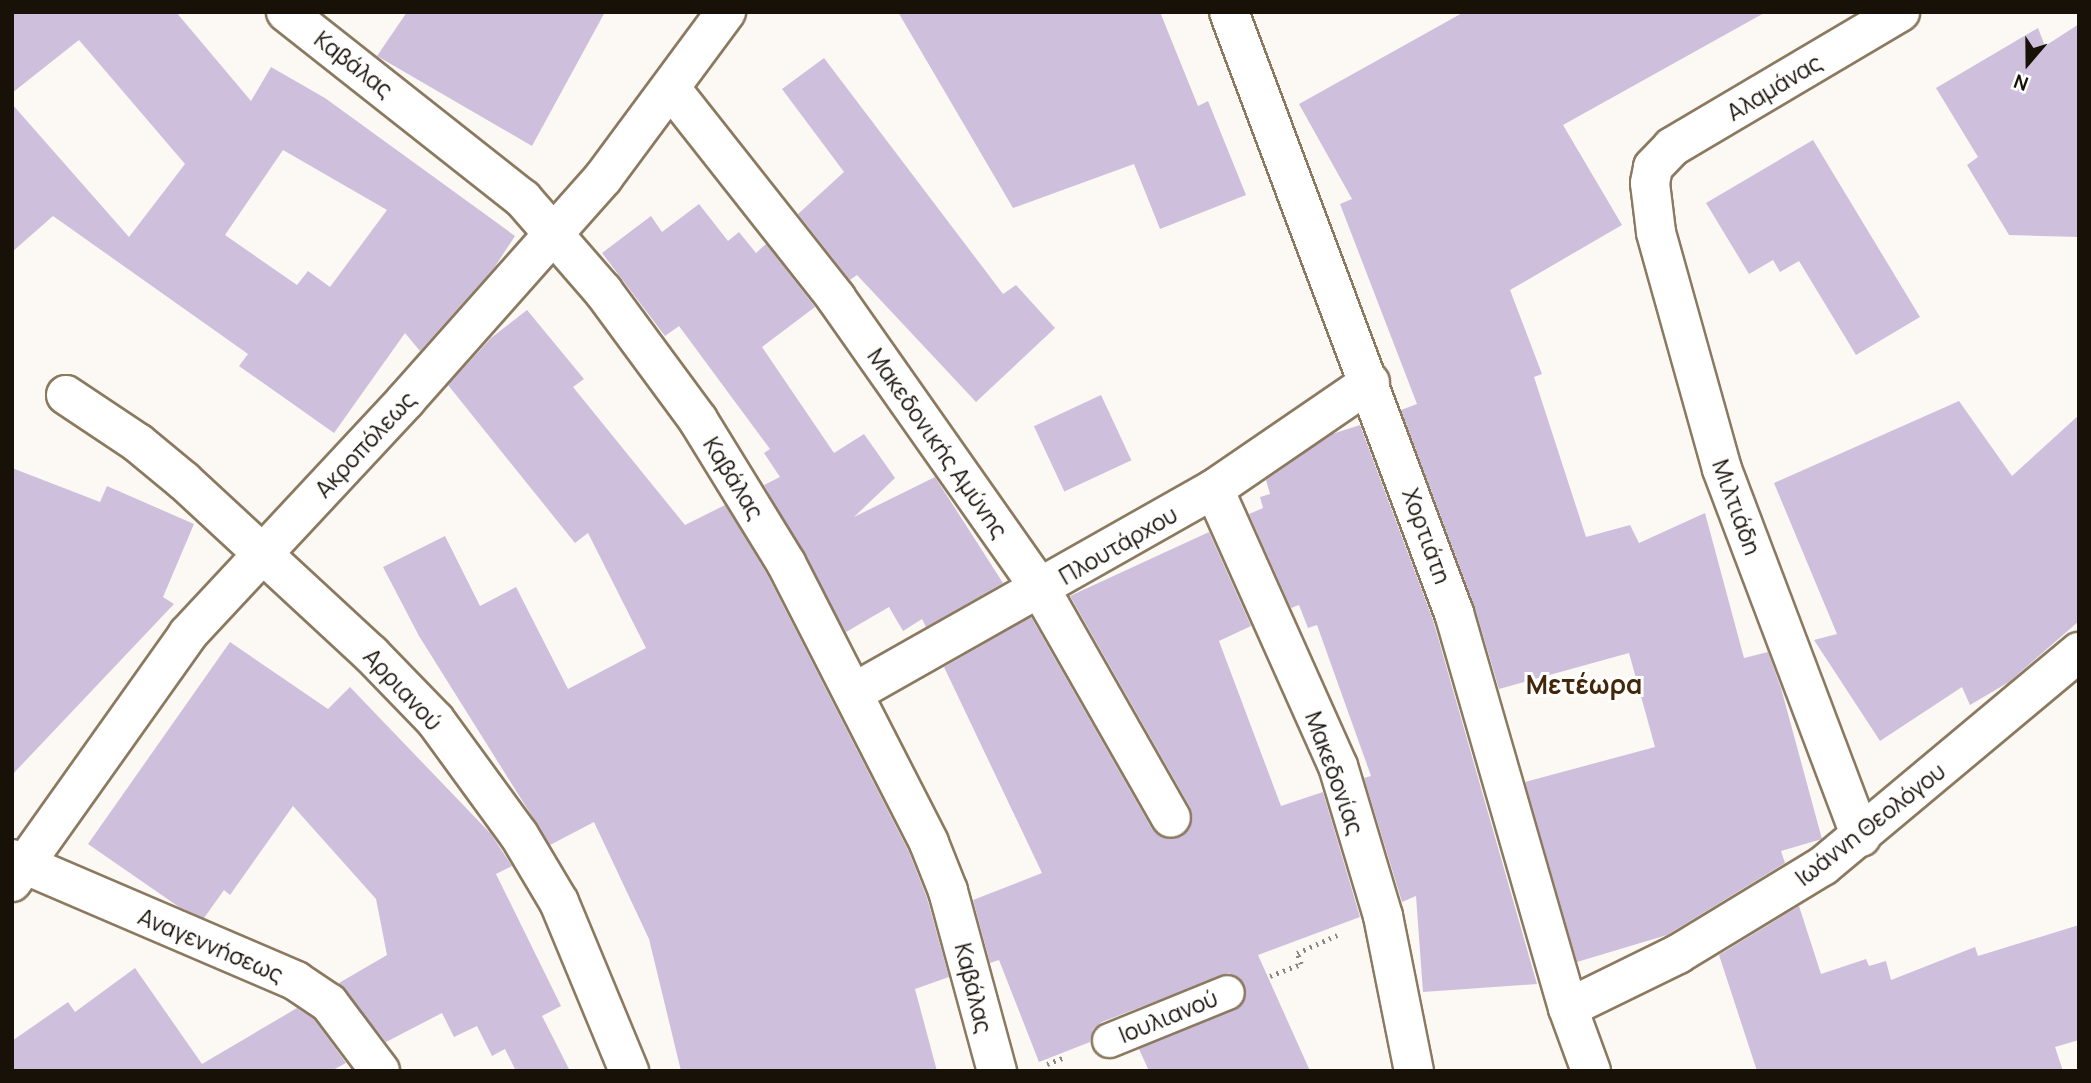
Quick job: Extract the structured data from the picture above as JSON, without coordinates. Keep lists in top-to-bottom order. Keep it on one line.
{"streets":{"street":["Καβάλας","Αλαμάνας","Μακεδονικής Αμύνης","Ακροπόλεως","Μιλτιάδη","Χορτιάτη","Πλουτάρχου","Αρριανού","Μακεδονίας","Ιωάννη Θεολόγου","Αναγεννήσεως","Ιουλιανού"]},"crossings":[["Καβάλας","Ακροπόλεως"],["Καβάλας","Πλουτάρχου"],["Αλαμάνας","Μιλτιάδη"],["Μακεδονικής Αμύνης","Ακροπόλεως"],["Μακεδονικής Αμύνης","Πλουτάρχου"],["Ακροπόλεως","Αρριανού"],["Ακροπόλεως","Αναγεννήσεως"],["Μιλτιάδη","Ιωάννη Θεολόγου"],["Χορτιάτη","Πλουτάρχου"],["Χορτιάτη","Ιωάννη Θεολόγου"],["Πλουτάρχου","Μακεδονίας"]],"districts":["Μετέωρα"],"north":"bottom"}
